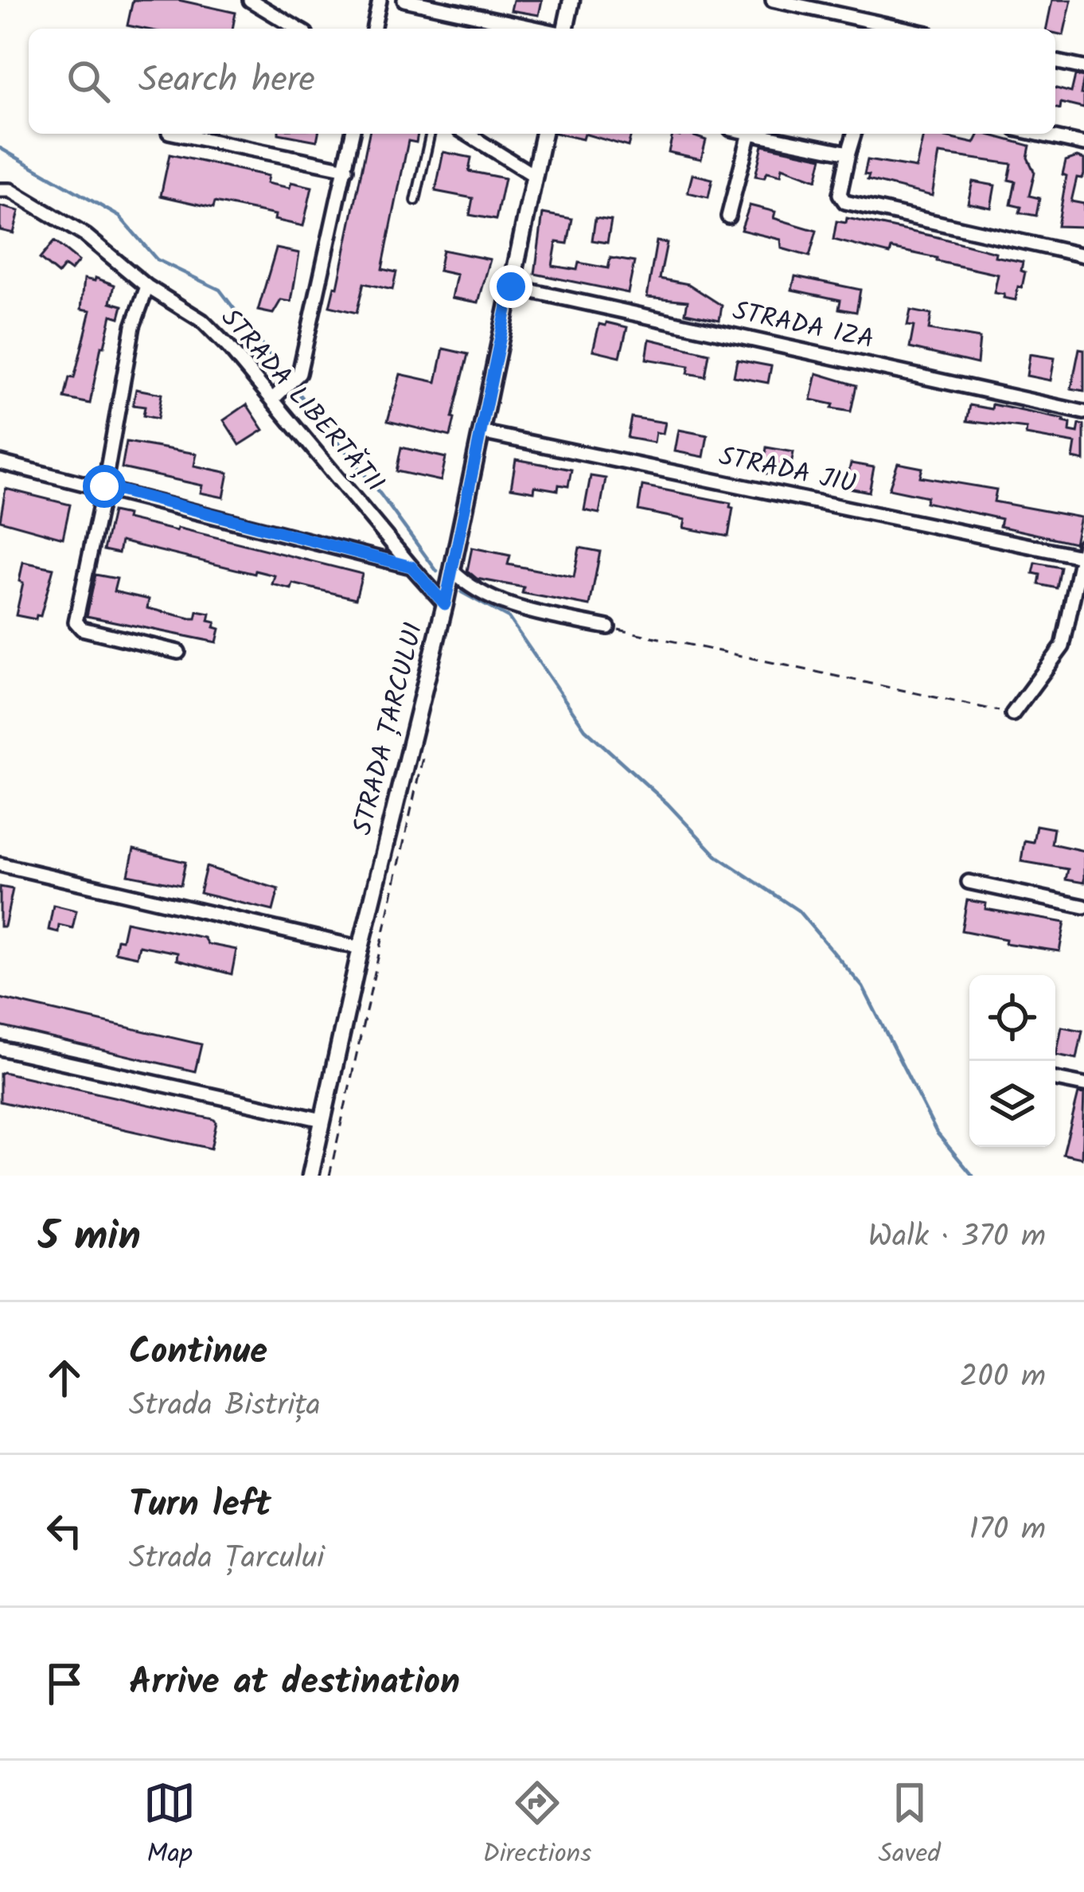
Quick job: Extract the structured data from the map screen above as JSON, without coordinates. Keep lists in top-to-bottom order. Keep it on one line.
{"streets":{"street":["STRADA IZA","STRADA LIBERTĂȚII","STRADA JIU","STRADA ȚARCULUI"]},"crossings":[["STRADA IZA","STRADA ȚARCULUI"],["STRADA LIBERTĂȚII","STRADA ȚARCULUI"],["STRADA JIU","STRADA ȚARCULUI"]],"page":{"search":"Search here","heading":["5 min","Walk · 370 m"],"list":[["Continue","Strada Bistrița","200 m"],["Turn left","Strada Țarcului","170 m"],"Arrive at destination"],"nav":["Map","Directions","Saved"]}}
